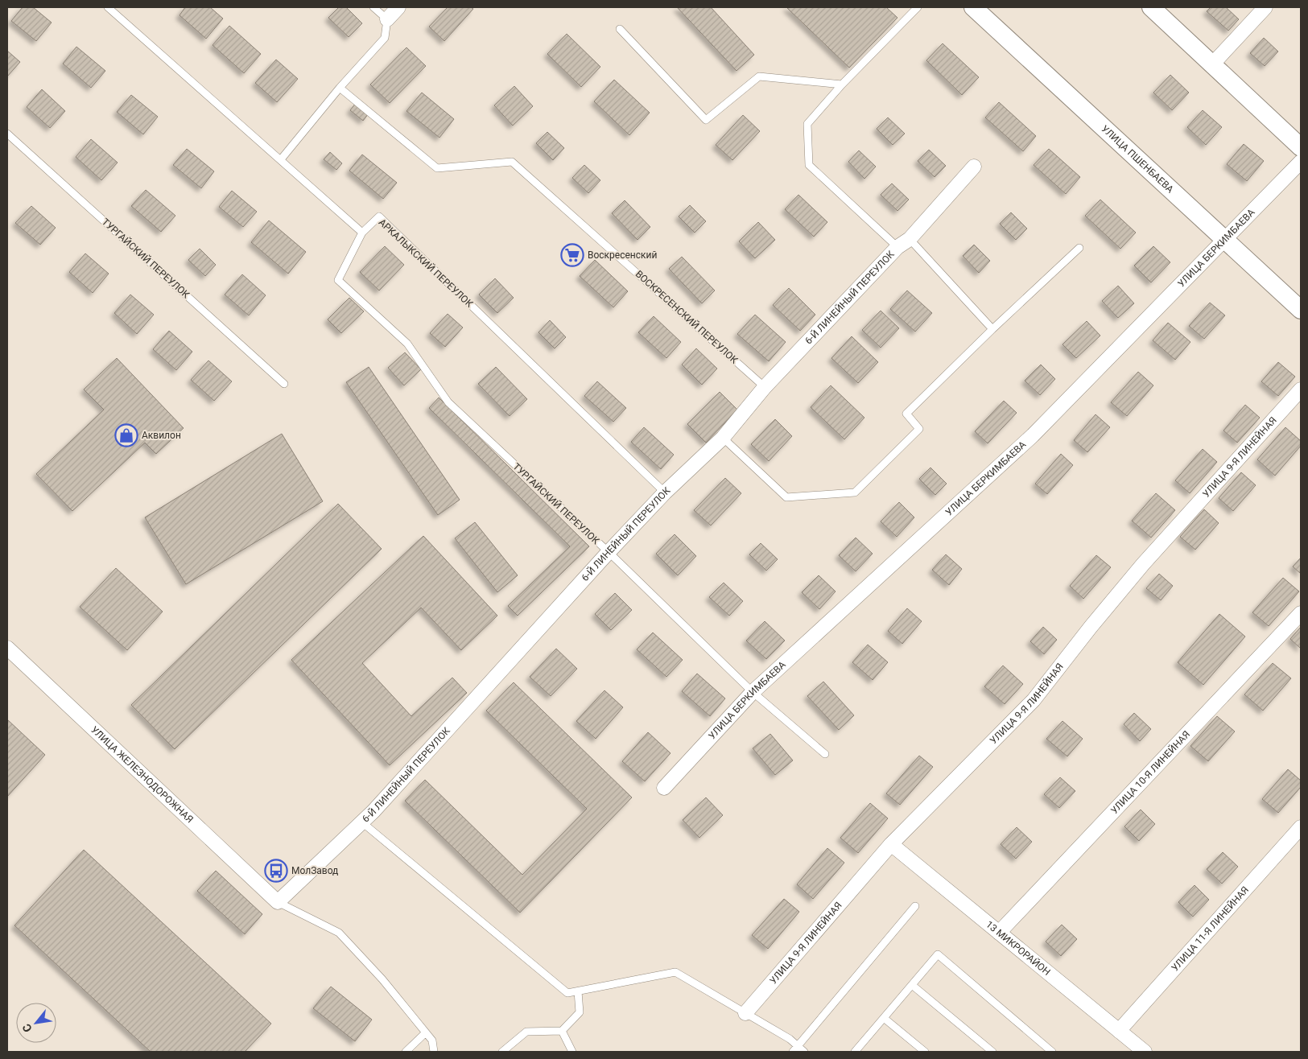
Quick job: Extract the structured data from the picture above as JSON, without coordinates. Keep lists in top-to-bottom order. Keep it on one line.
{"streets":{"street":["УЛИЦА ПШЕНБАЕВА","УЛИЦА БЕРКИМБАЕВА","6-Й ЛИНЕЙНЫЙ ПЕРЕУЛОК","УЛИЦА 9-Я ЛИНЕЙНАЯ","УЛИЦА 10-Я ЛИНЕЙНАЯ","УЛИЦА ЖЕЛЕЗНОДОРОЖНАЯ","УЛИЦА 11-Я ЛИНЕЙНАЯ","13 МИКРОРАЙОН"],"lane":["ТУРГАЙСКИЙ ПЕРЕУЛОК","АРКАЛЫКСКИЙ ПЕРЕУЛОК","ВОСКРЕСЕНСКИЙ ПЕРЕУЛОК"]},"crossings":[["УЛИЦА ПШЕНБАЕВА","УЛИЦА БЕРКИМБАЕВА"],["УЛИЦА БЕРКИМБАЕВА","ТУРГАЙСКИЙ ПЕРЕУЛОК"],["ТУРГАЙСКИЙ ПЕРЕУЛОК","АРКАЛЫКСКИЙ ПЕРЕУЛОК"],["ТУРГАЙСКИЙ ПЕРЕУЛОК","6-Й ЛИНЕЙНЫЙ ПЕРЕУЛОК"],["АРКАЛЫКСКИЙ ПЕРЕУЛОК","6-Й ЛИНЕЙНЫЙ ПЕРЕУЛОК"],["6-Й ЛИНЕЙНЫЙ ПЕРЕУЛОК","ВОСКРЕСЕНСКИЙ ПЕРЕУЛОК"],["6-Й ЛИНЕЙНЫЙ ПЕРЕУЛОК","УЛИЦА ЖЕЛЕЗНОДОРОЖНАЯ"],["УЛИЦА 9-Я ЛИНЕЙНАЯ","13 МИКРОРАЙОН"],["УЛИЦА 10-Я ЛИНЕЙНАЯ","13 МИКРОРАЙОН"],["УЛИЦА 11-Я ЛИНЕЙНАЯ","13 МИКРОРАЙОН"]],"places":{"supermarket":["Воскресенский"],"shop":["Аквилон"],"bus stop":["МолЗавод"]},"north":"bottom left"}
